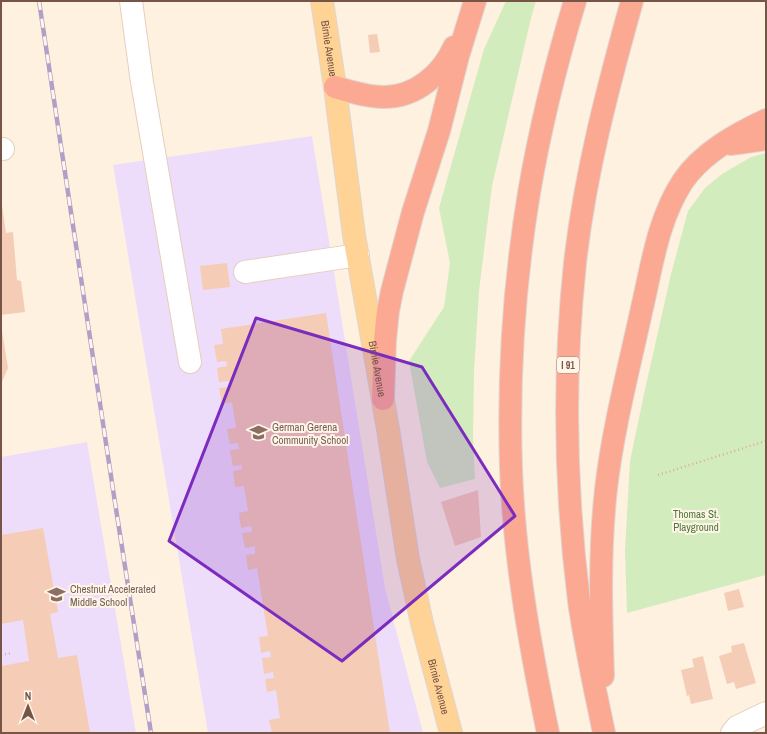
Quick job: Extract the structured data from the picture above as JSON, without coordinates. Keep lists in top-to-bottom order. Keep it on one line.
{"streets":{"highway":["I 91"],"main road":["Birnie Avenue"]},"parks":["Thomas St. Playground"],"places":{"school or university":["German Gerena Community School","Chestnut Accelerated Middle School"]},"north":"top"}
